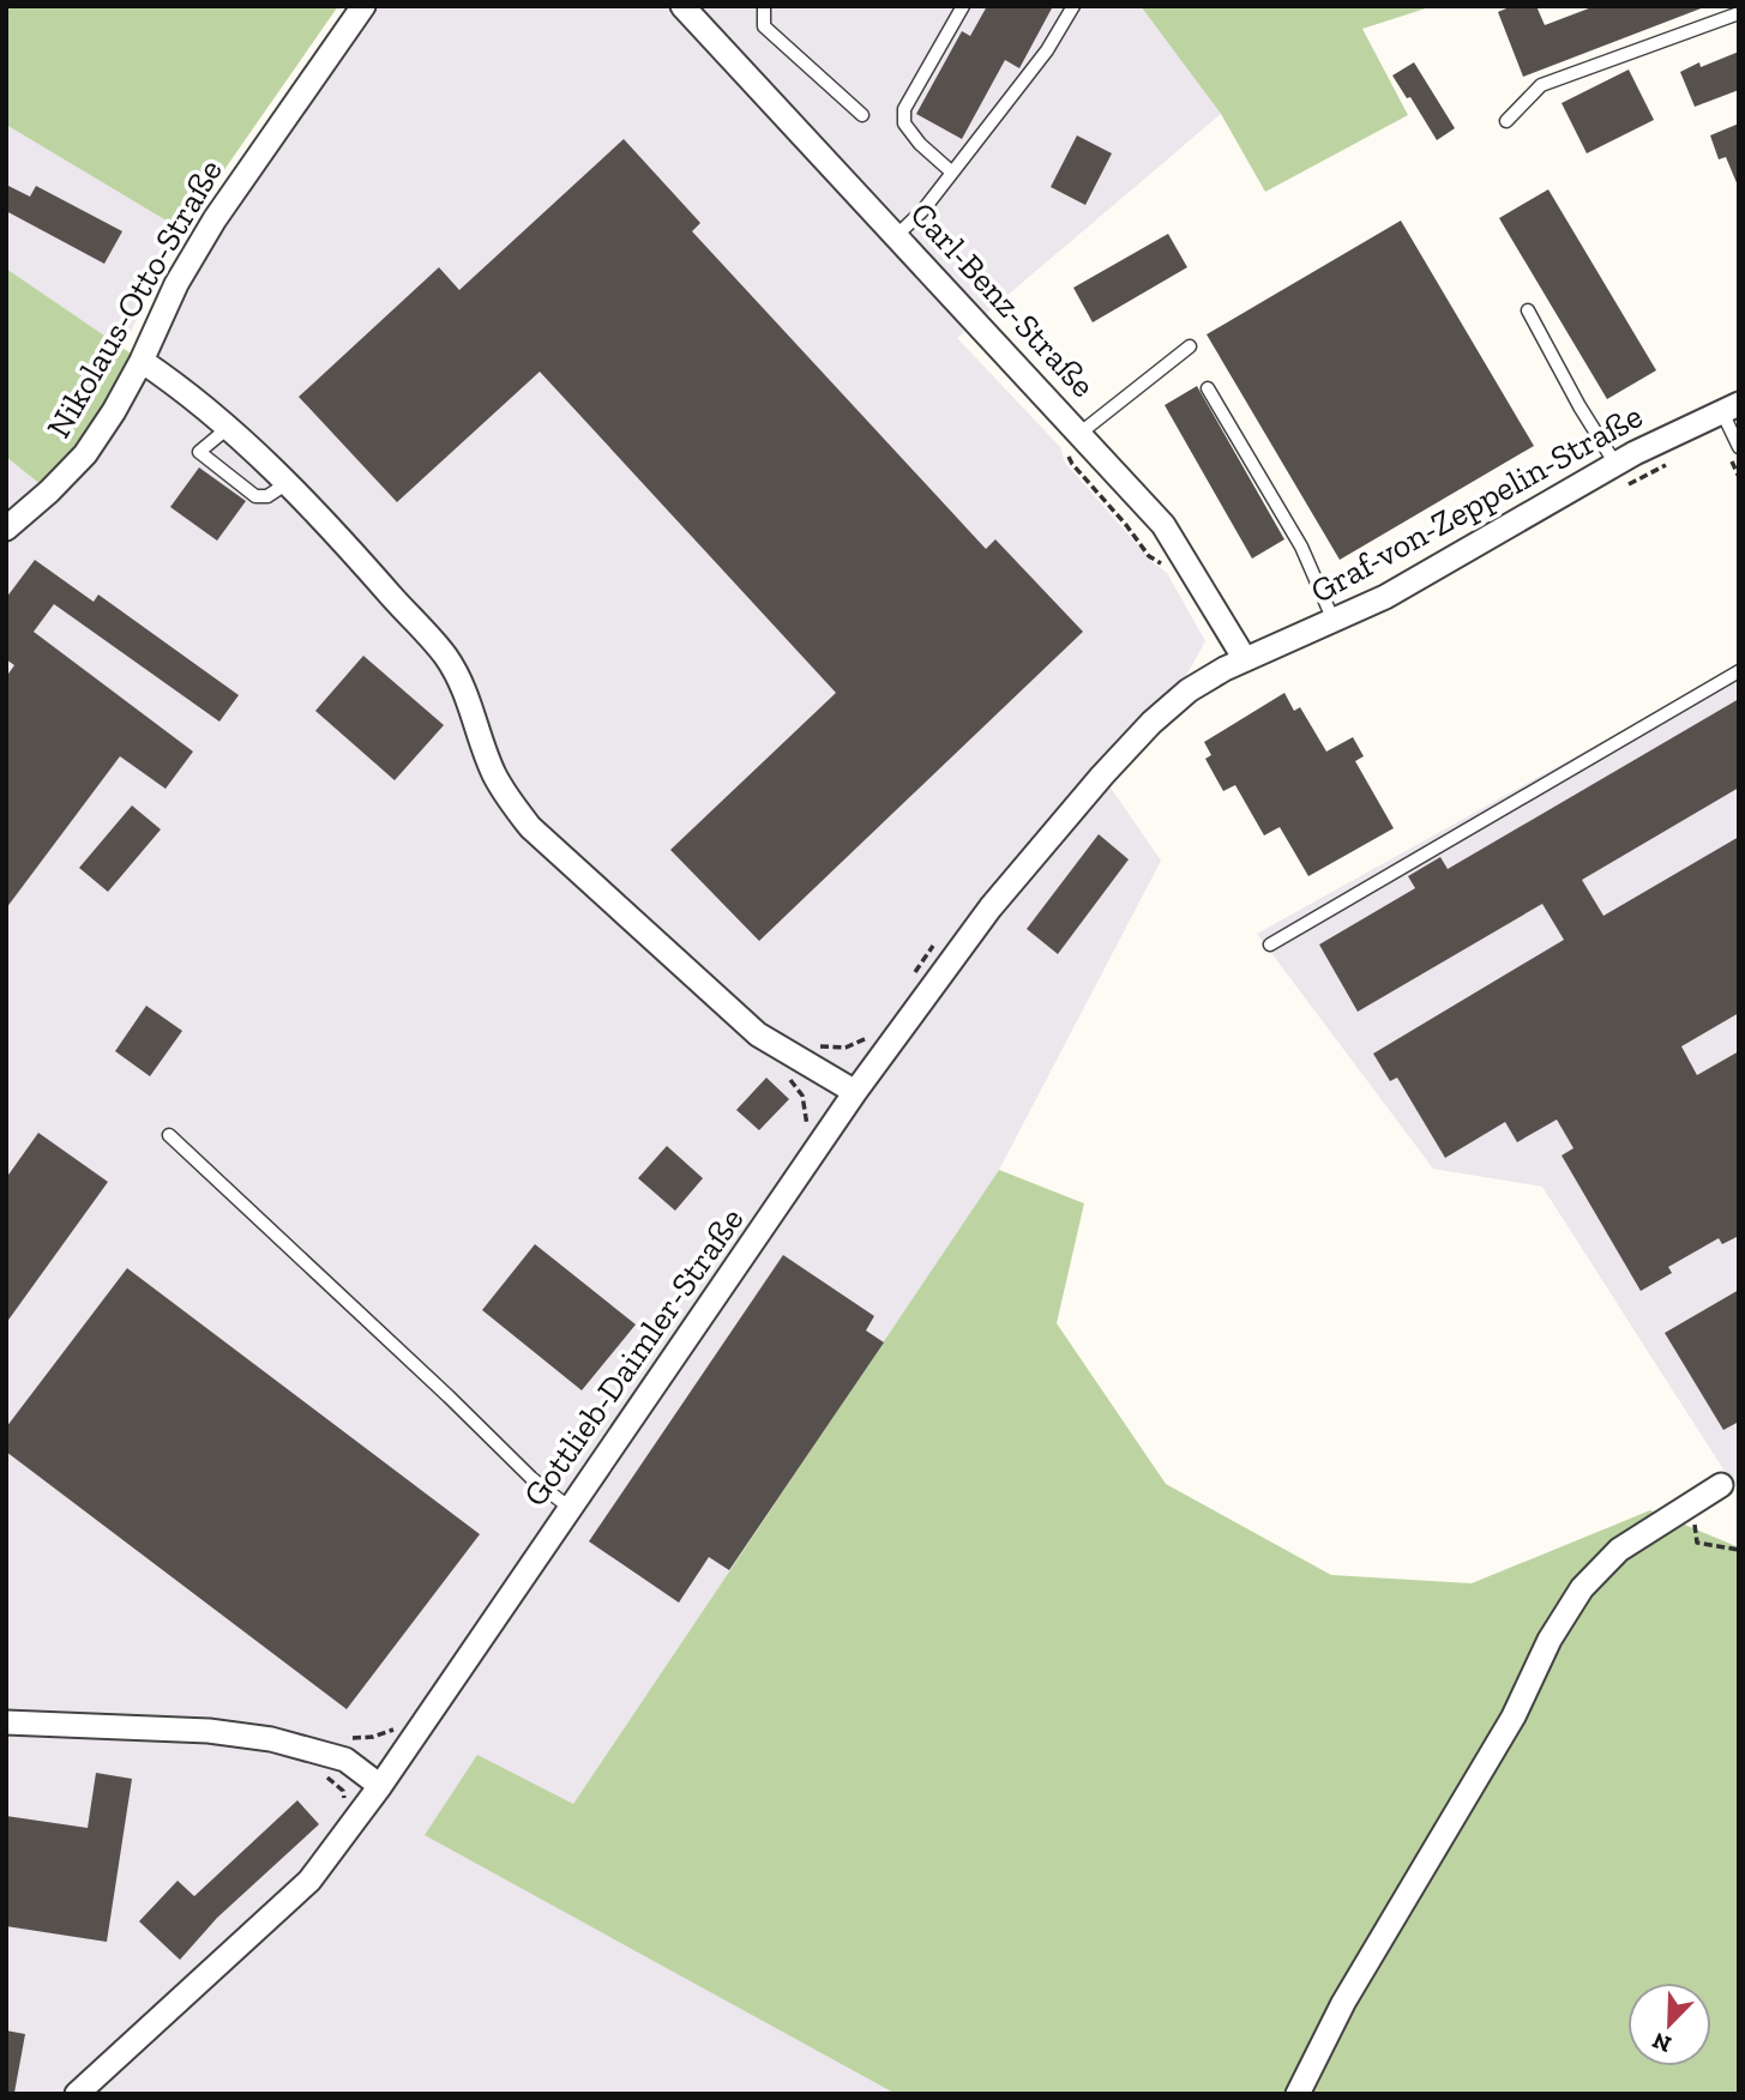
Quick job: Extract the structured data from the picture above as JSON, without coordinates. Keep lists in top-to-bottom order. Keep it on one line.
{"streets":{"street":["Nikolaus-Otto-Straße","Carl-Benz-Straße","Graf-von-Zeppelin-Straße","Gottlieb-Daimler-Straße"]},"crossings":[["Carl-Benz-Straße","Graf-von-Zeppelin-Straße"],["Carl-Benz-Straße","Gottlieb-Daimler-Straße"],["Graf-von-Zeppelin-Straße","Gottlieb-Daimler-Straße"]],"north":"bottom left"}
